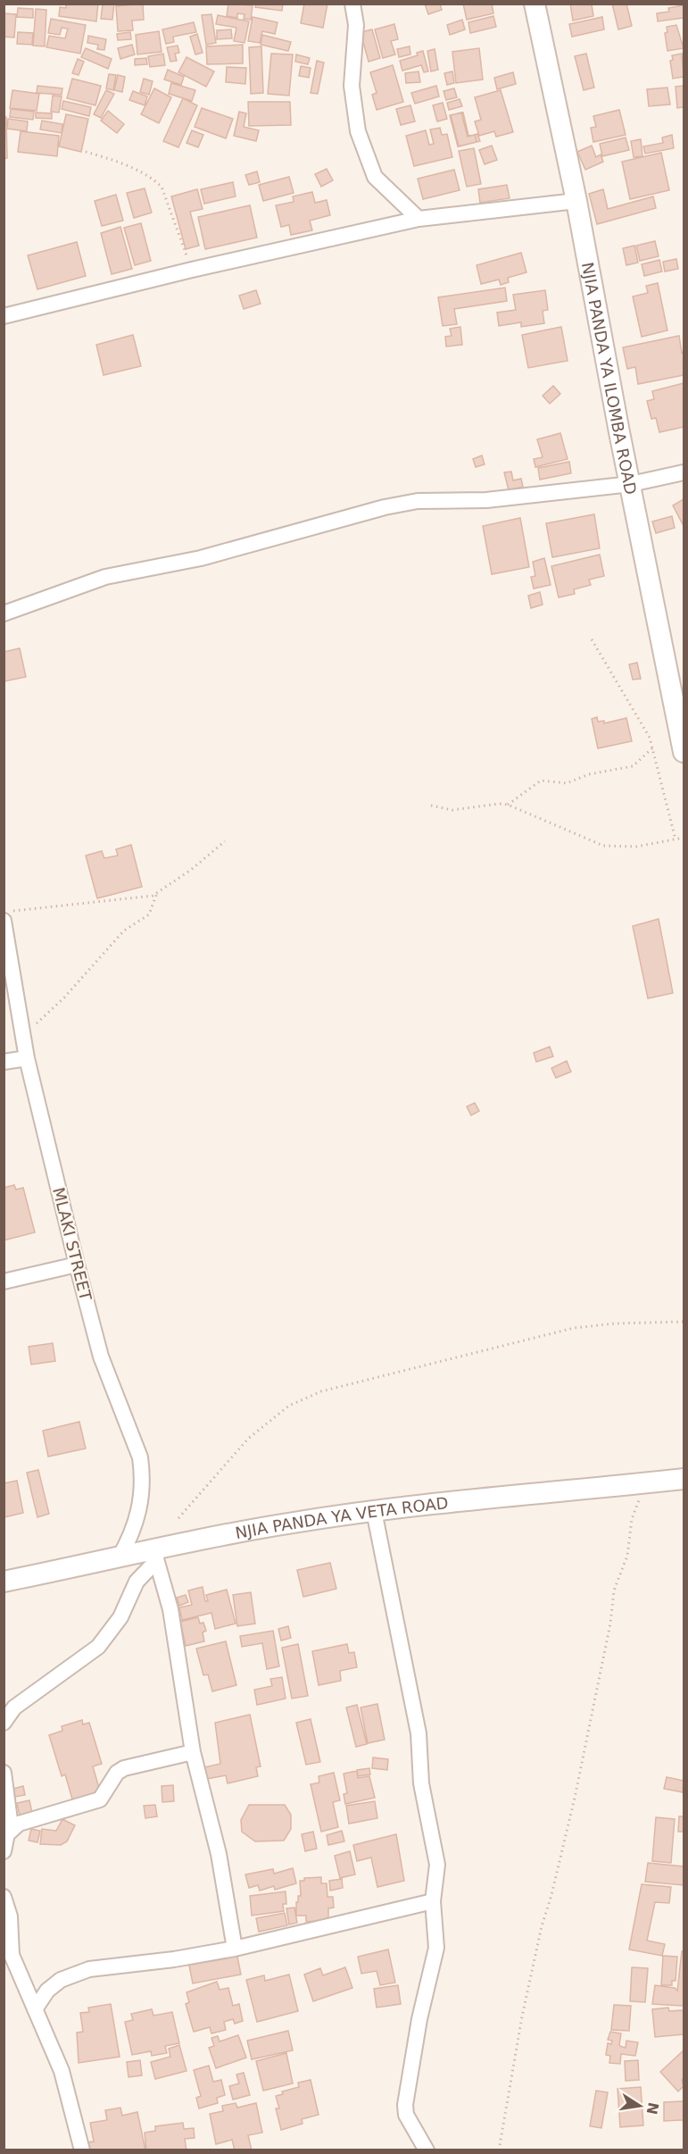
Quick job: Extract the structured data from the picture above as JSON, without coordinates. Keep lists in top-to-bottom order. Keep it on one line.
{"streets":{"street":["NJIA PANDA YA ILOMBA ROAD","MLAKI STREET","NJIA PANDA YA VETA ROAD"]},"crossings":[["MLAKI STREET","NJIA PANDA YA VETA ROAD"]],"north":"right"}
